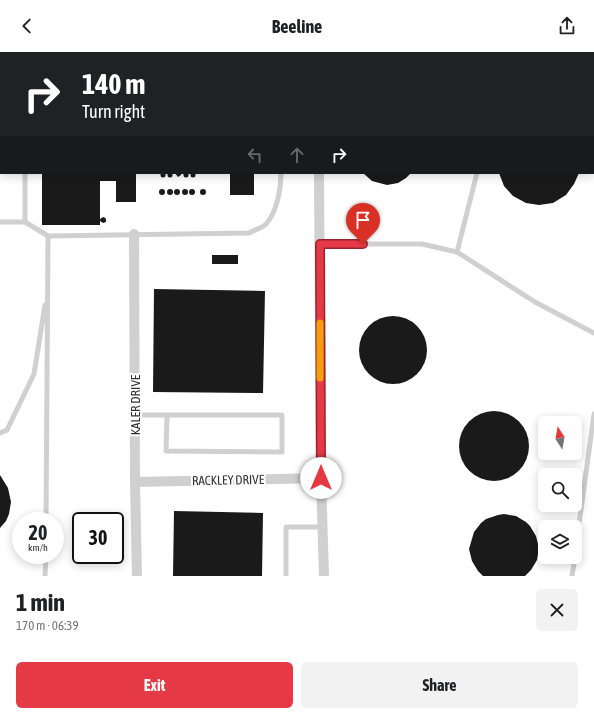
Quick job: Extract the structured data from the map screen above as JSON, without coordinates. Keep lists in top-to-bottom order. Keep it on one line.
{"streets":{"street":["KALER DRIVE","RACKLEY DRIVE"]},"crossings":[["KALER DRIVE","RACKLEY DRIVE"]],"north":"top","page":{"header":"Beeline","turn":["140 m","Turn right"],"speed":"20 km/h","limit":"30","heading":["1 min","170 m · 06:39"],"buttons":["Exit","Share"]}}
